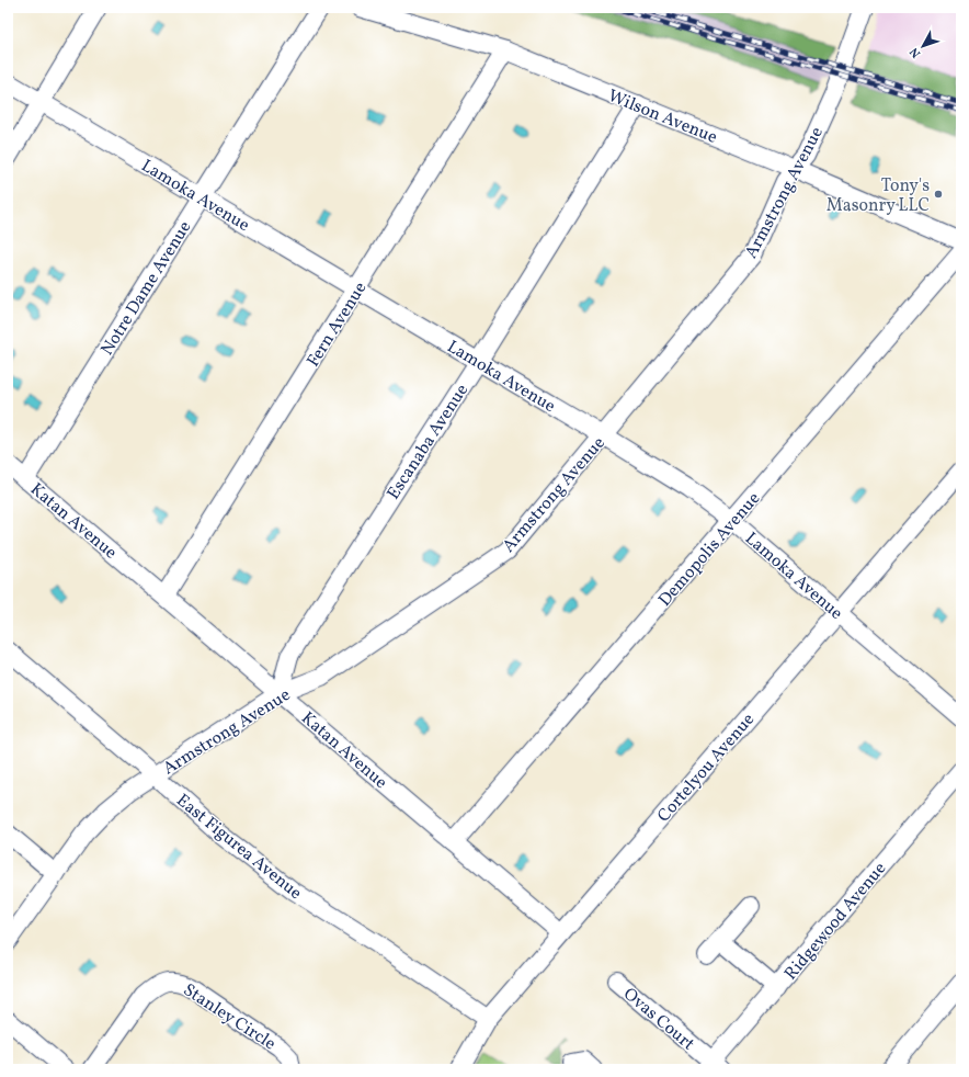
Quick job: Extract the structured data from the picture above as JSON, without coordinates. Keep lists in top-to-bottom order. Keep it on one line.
{"streets":{"street":["Wilson Avenue","Armstrong Avenue","Lamoka Avenue","Notre Dame Avenue","Fern Avenue","Escanaba Avenue","Katan Avenue","Demopolis Avenue","Cortelyou Avenue","East Figurea Avenue","Ridgewood Avenue","Stanley Circle","Ovas Court"]},"crossings":[["Wilson Avenue","Armstrong Avenue"],["Wilson Avenue","Fern Avenue"],["Wilson Avenue","Escanaba Avenue"],["Armstrong Avenue","Lamoka Avenue"],["Armstrong Avenue","Escanaba Avenue"],["Armstrong Avenue","Katan Avenue"],["Armstrong Avenue","East Figurea Avenue"],["Lamoka Avenue","Notre Dame Avenue"],["Lamoka Avenue","Fern Avenue"],["Lamoka Avenue","Escanaba Avenue"],["Lamoka Avenue","Demopolis Avenue"],["Lamoka Avenue","Cortelyou Avenue"],["Notre Dame Avenue","Katan Avenue"],["Fern Avenue","Katan Avenue"],["Escanaba Avenue","Katan Avenue"],["Katan Avenue","Demopolis Avenue"],["Katan Avenue","Cortelyou Avenue"],["Cortelyou Avenue","East Figurea Avenue"],["Ridgewood Avenue","Ovas Court"]],"places":["Tony's Masonry LLC"],"north":"bottom left"}
